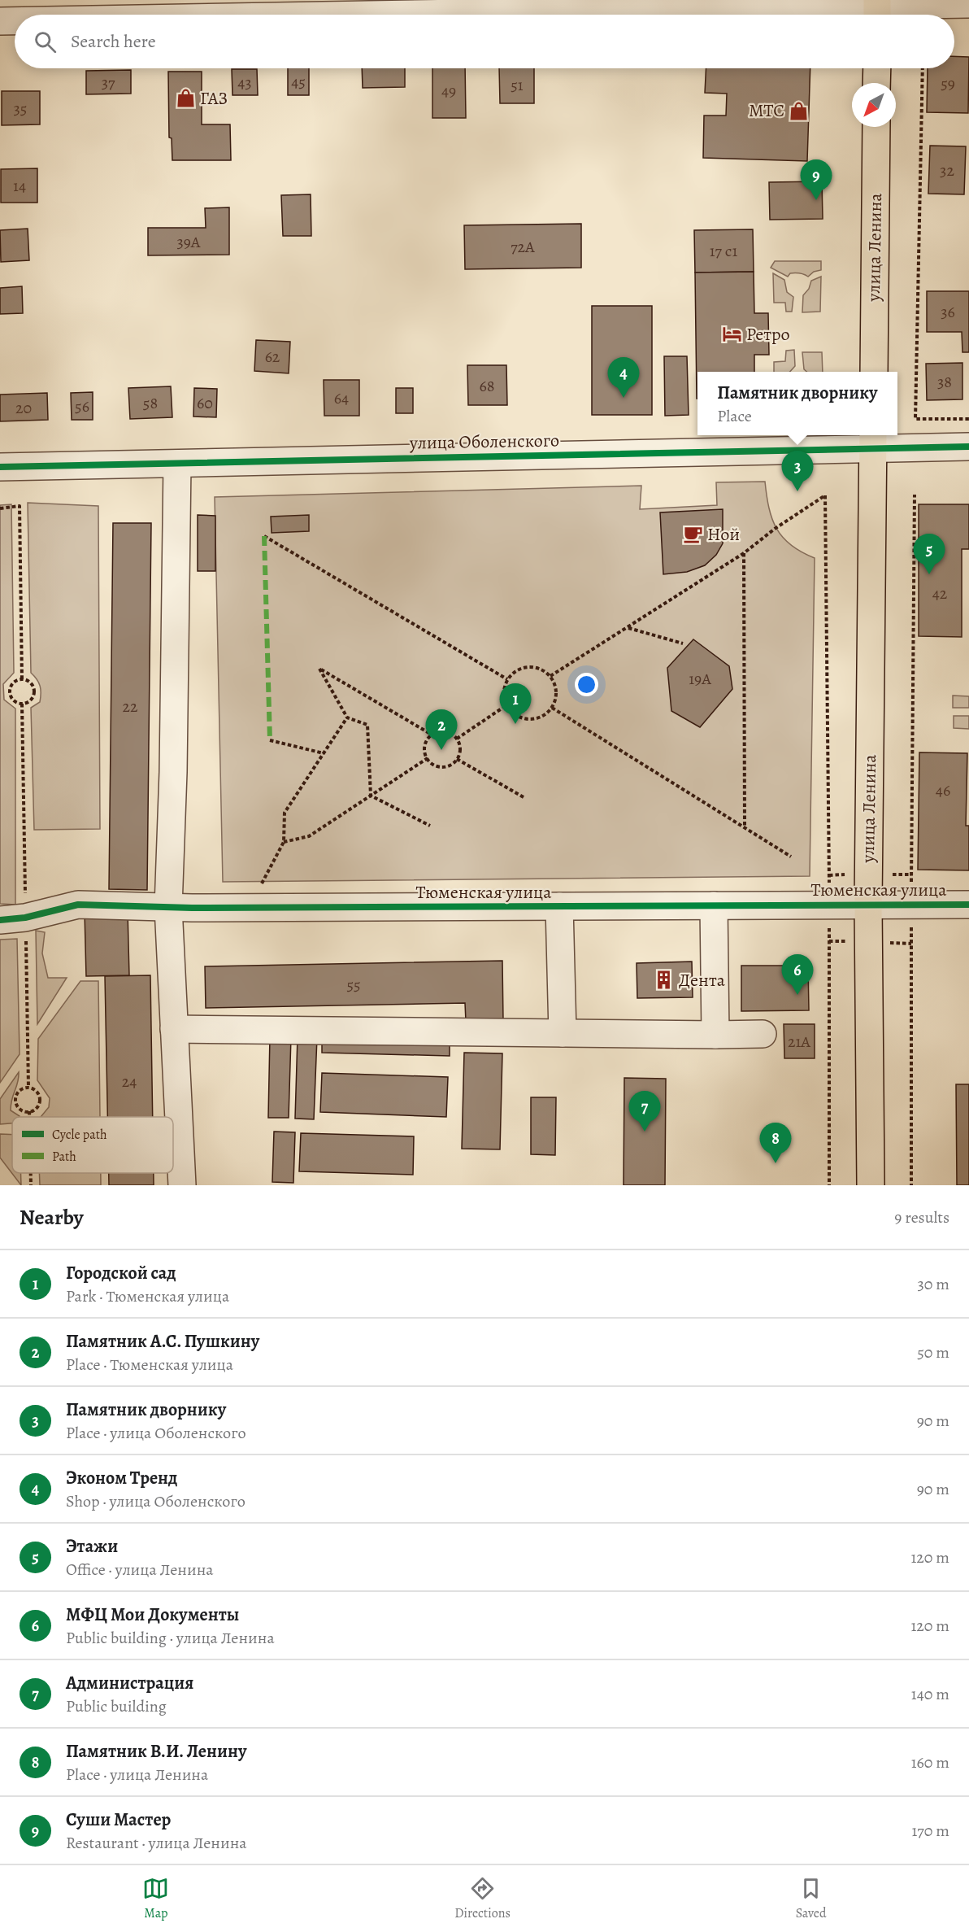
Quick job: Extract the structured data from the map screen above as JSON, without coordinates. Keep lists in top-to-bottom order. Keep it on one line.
{"streets":{"main road":["улица Ленина"],"street":["улица Оболенского","Тюменская улица"]},"crossings":[["улица Ленина","улица Оболенского"],["улица Ленина","Тюменская улица"]],"places":{"shop":["ГАЗ","МТС"],"hotel":["Ретро"],"cafe":["Ной"],"building":["Дента"]},"house_numbers":["45","37","43","59","51","49","35","32","14","39А","72А","17 с1","36","62","38","68","64","58","60","56","20","42","19А","22","46","55","21А","24"],"legend":["Cycle path","Path"],"north":"bottom left","page":{"search":"Search here","pins":["9","4","3","5","1","2","6","7","8"],"popup":["Памятник дворнику","Place"],"heading":["Nearby","9 results"],"list":[{"mark":"1","name":"Городской сад","note":"Park · Тюменская улица","value":"30 m"},{"mark":"2","name":"Памятник А.С. Пушкину","note":"Place · Тюменская улица","value":"50 m"},{"mark":"3","name":"Памятник дворнику","note":"Place · улица Оболенского","value":"90 m"},{"mark":"4","name":"Эконом Тренд","note":"Shop · улица Оболенского","value":"90 m"},{"mark":"5","name":"Этажи","note":"Office · улица Ленина","value":"120 m"},{"mark":"6","name":"МФЦ Мои Документы","note":"Public building · улица Ленина","value":"120 m"},{"mark":"7","name":"Администрация","note":"Public building","value":"140 m"},{"mark":"8","name":"Памятник В.И. Ленину","note":"Place · улица Ленина","value":"160 m"},{"mark":"9","name":"Суши Мастер","note":"Restaurant · улица Ленина","value":"170 m"}],"nav":["Map","Directions","Saved"]}}
